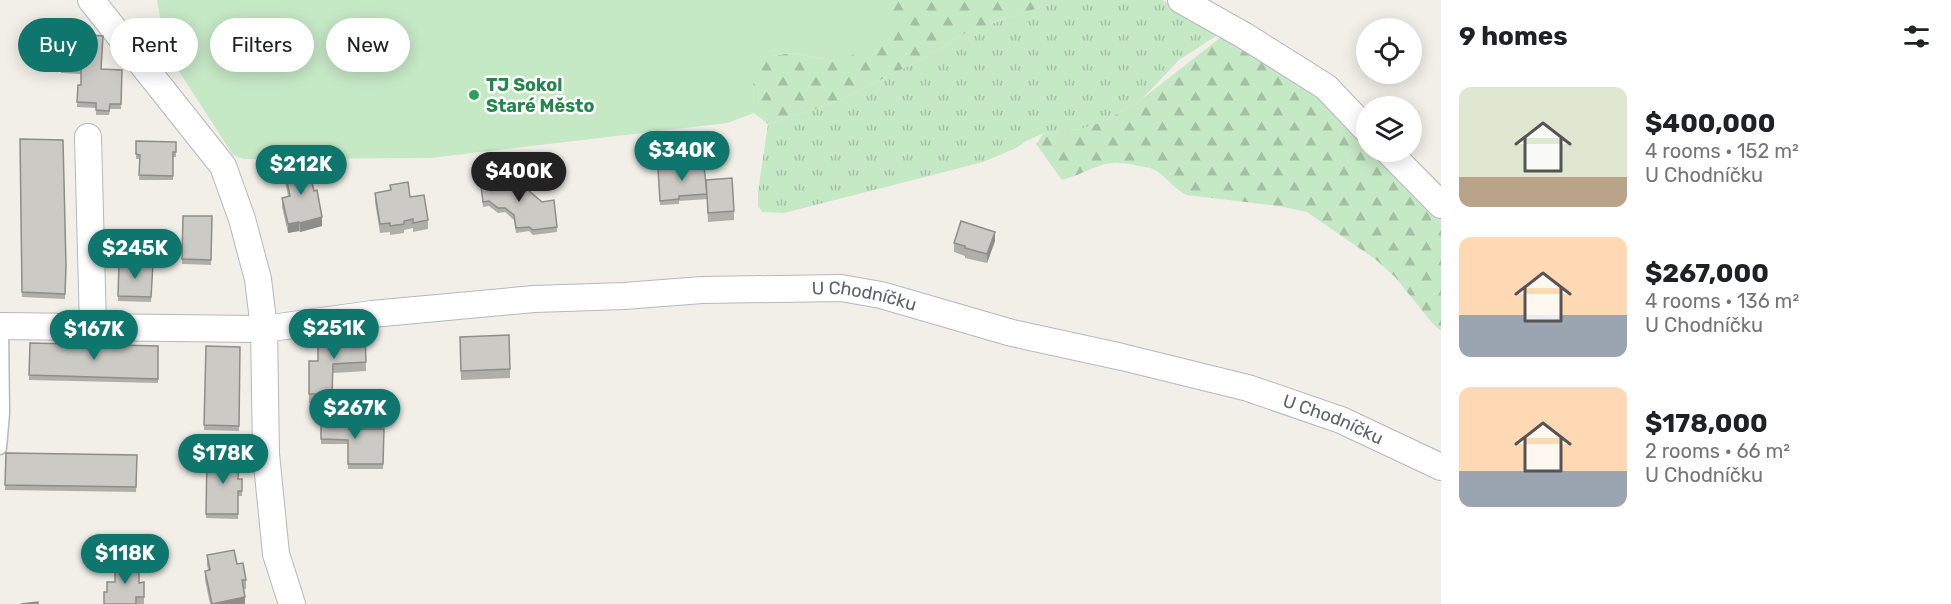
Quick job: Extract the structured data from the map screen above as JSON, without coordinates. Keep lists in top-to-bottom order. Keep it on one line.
{"streets":{"street":["U Chodníčku"]},"places":["TJ Sokol Staré Město"],"page":{"heading":"9 homes","chip":["Buy","Rent","Filters","New"],"list":[{"name":"$400,000","note":"4 rooms · 152 m² · U Chodníčku"},{"name":"$267,000","note":"4 rooms · 136 m² · U Chodníčku"},{"name":"$178,000","note":"2 rooms · 66 m² · U Chodníčku"}],"price":["$340K","$212K","$400K","$245K","$251K","$167K","$267K","$178K","$118K"]}}
